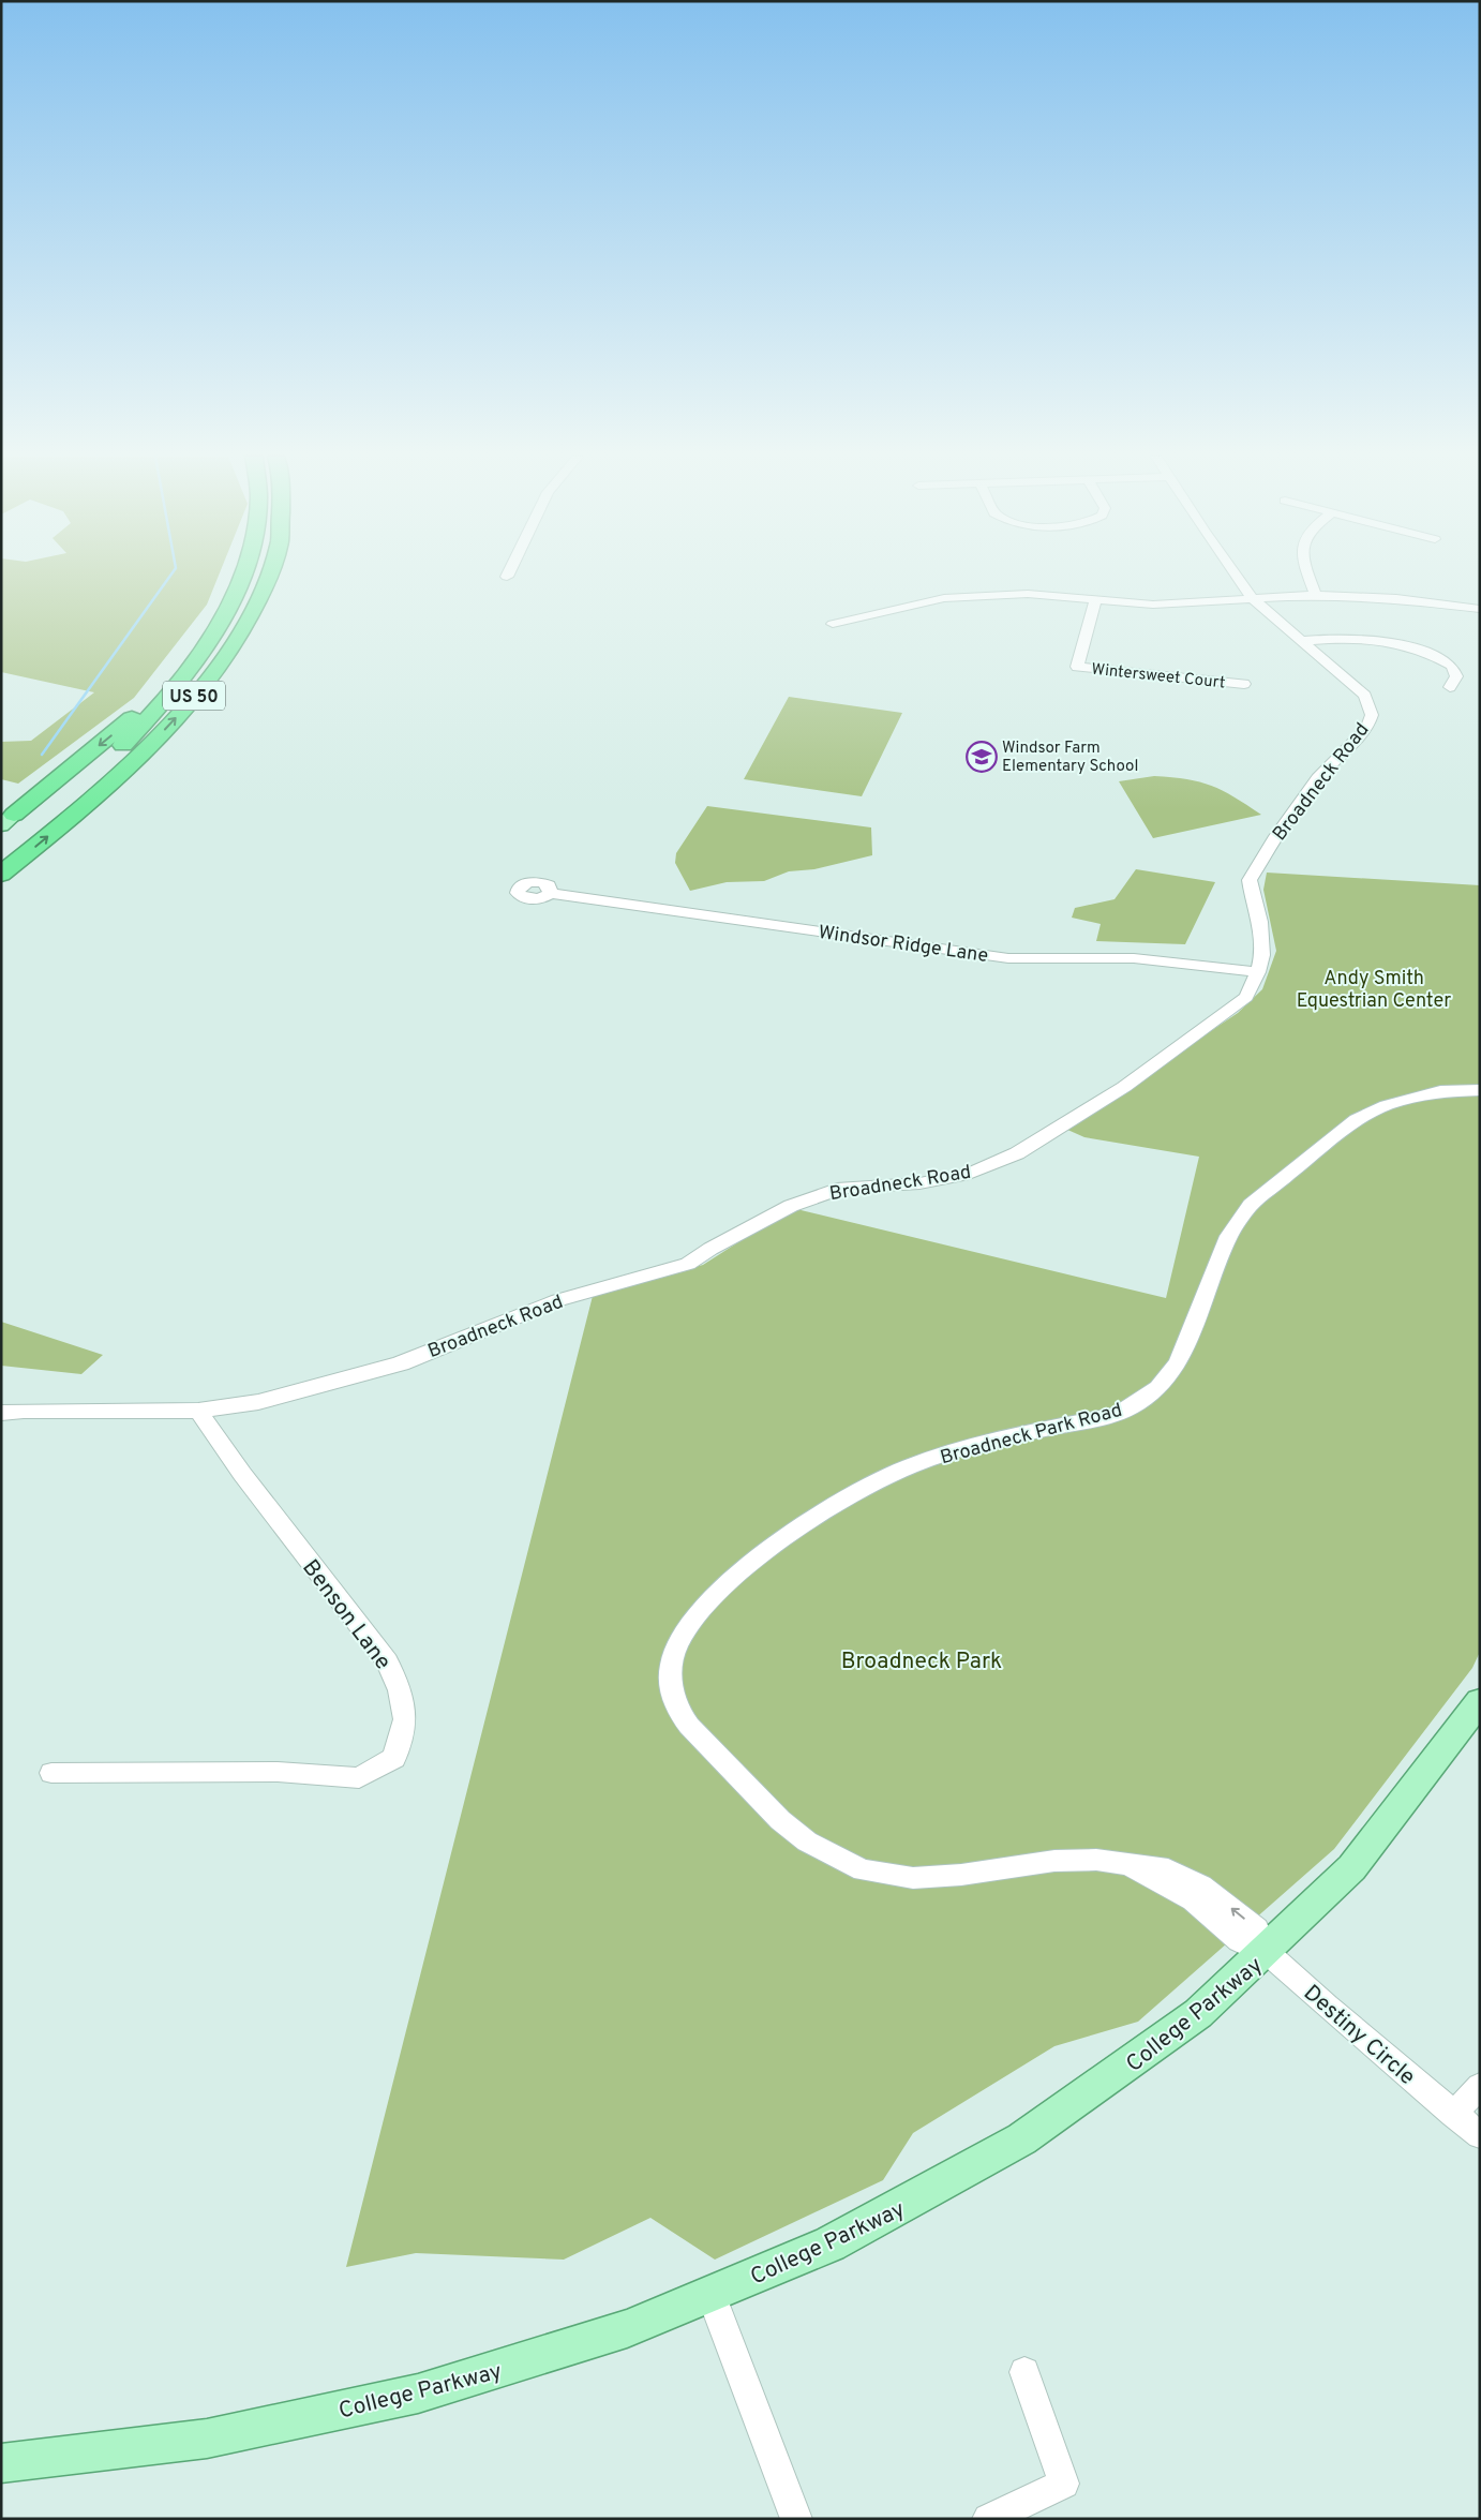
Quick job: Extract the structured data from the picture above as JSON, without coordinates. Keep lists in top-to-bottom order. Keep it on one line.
{"streets":{"highway":["US 50"],"main road":["College Parkway"],"street":["Wintersweet Court","Broadneck Road","Windsor Ridge Lane","Broadneck Park Road","Benson Lane","Destiny Circle"]},"crossings":[["Broadneck Road","Windsor Ridge Lane"],["Broadneck Road","Benson Lane"],["Broadneck Park Road","College Parkway"],["Broadneck Park Road","Destiny Circle"],["College Parkway","Destiny Circle"]],"parks":["Andy Smith Equestrian Center","Broadneck Park"],"places":{"school or university":["Windsor Farm Elementary School"]}}
